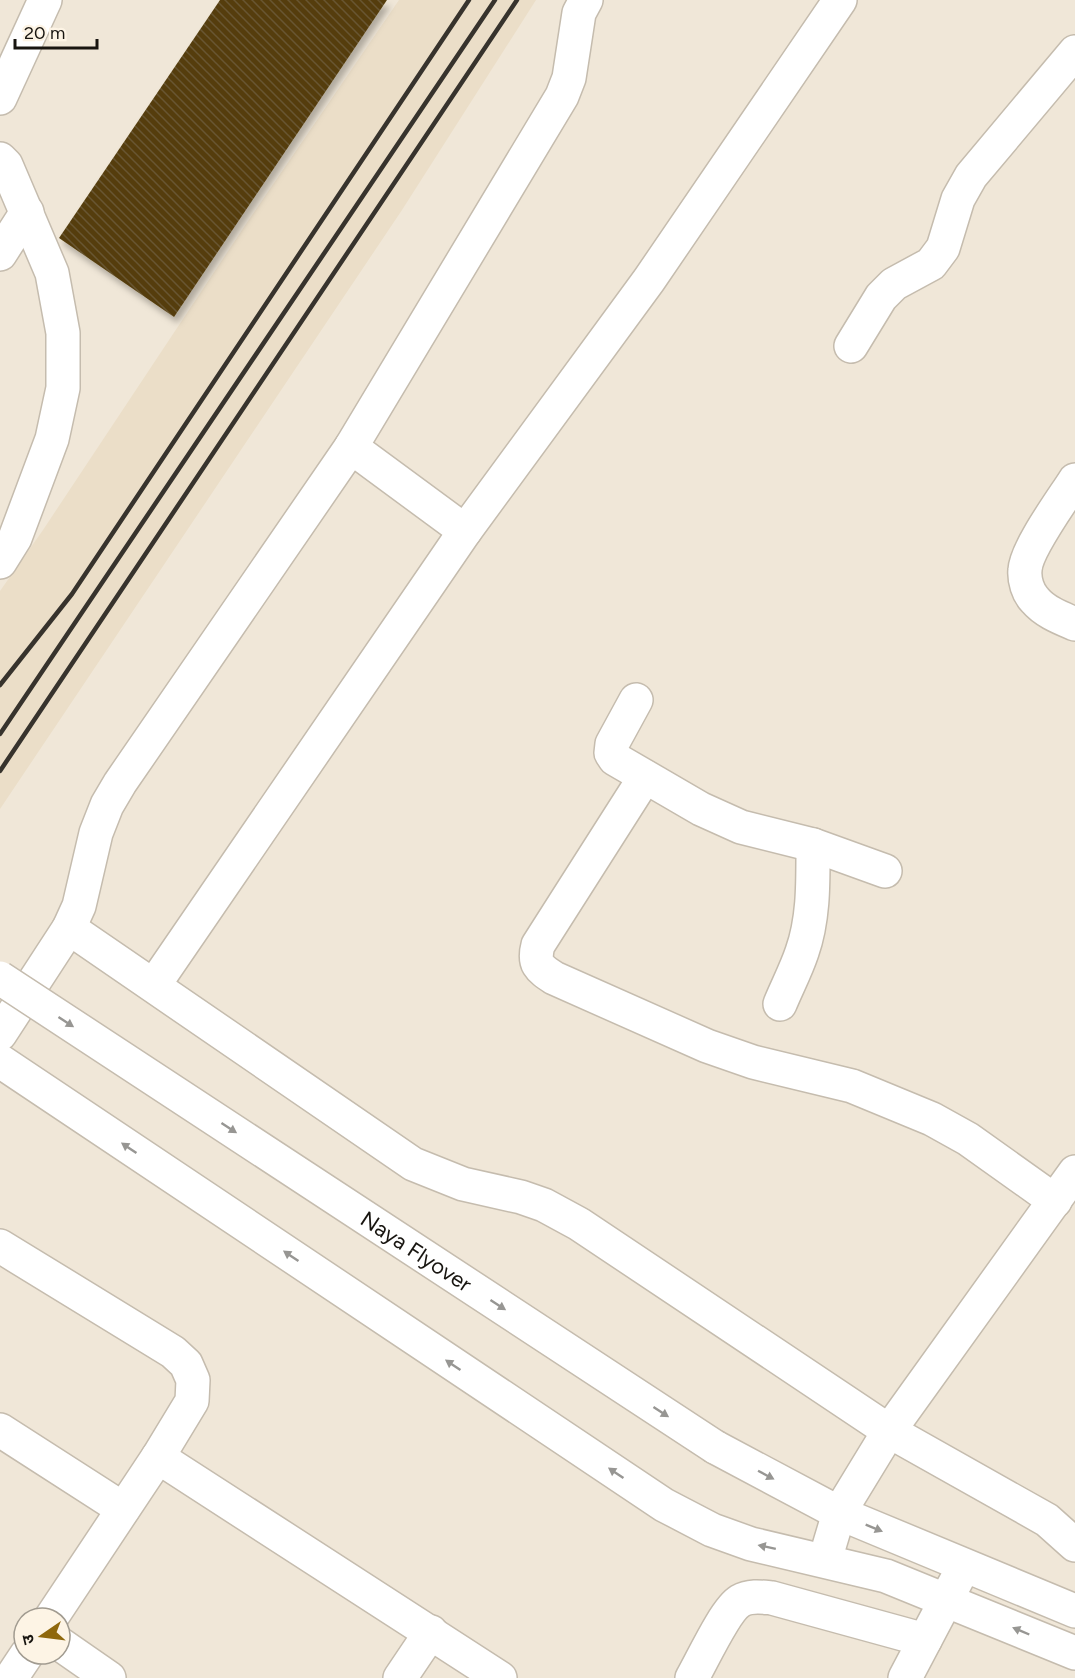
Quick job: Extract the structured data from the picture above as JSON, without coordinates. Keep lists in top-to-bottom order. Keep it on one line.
{"streets":{"street":["Naya Flyover"]},"scale_bar":"20 m","north":"left"}
